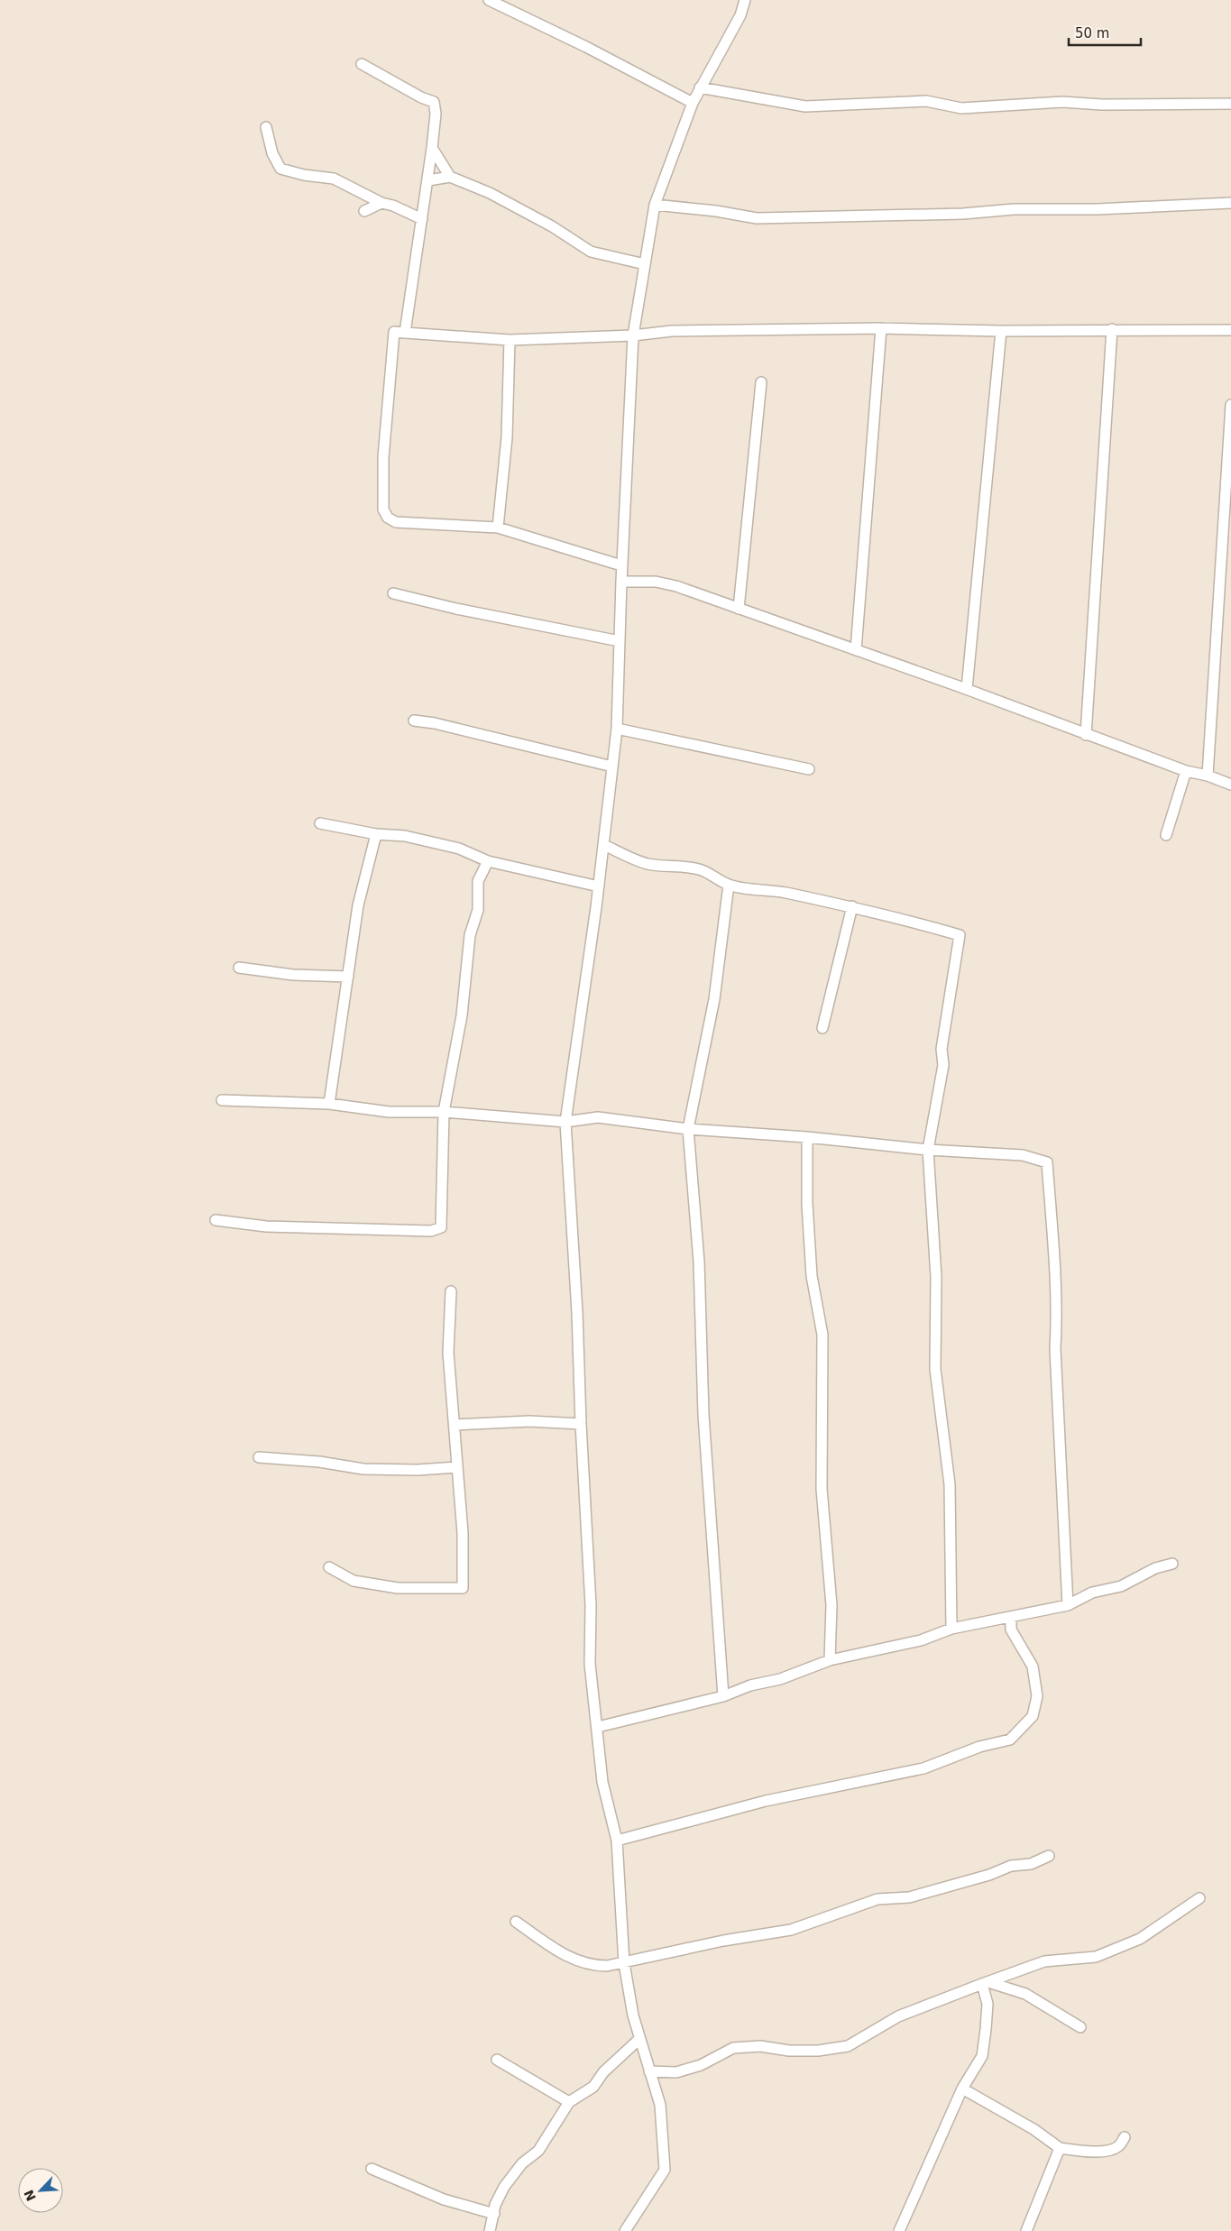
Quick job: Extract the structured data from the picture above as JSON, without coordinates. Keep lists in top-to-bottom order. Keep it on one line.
{"scale_bar":"50 m","north":"bottom left"}
